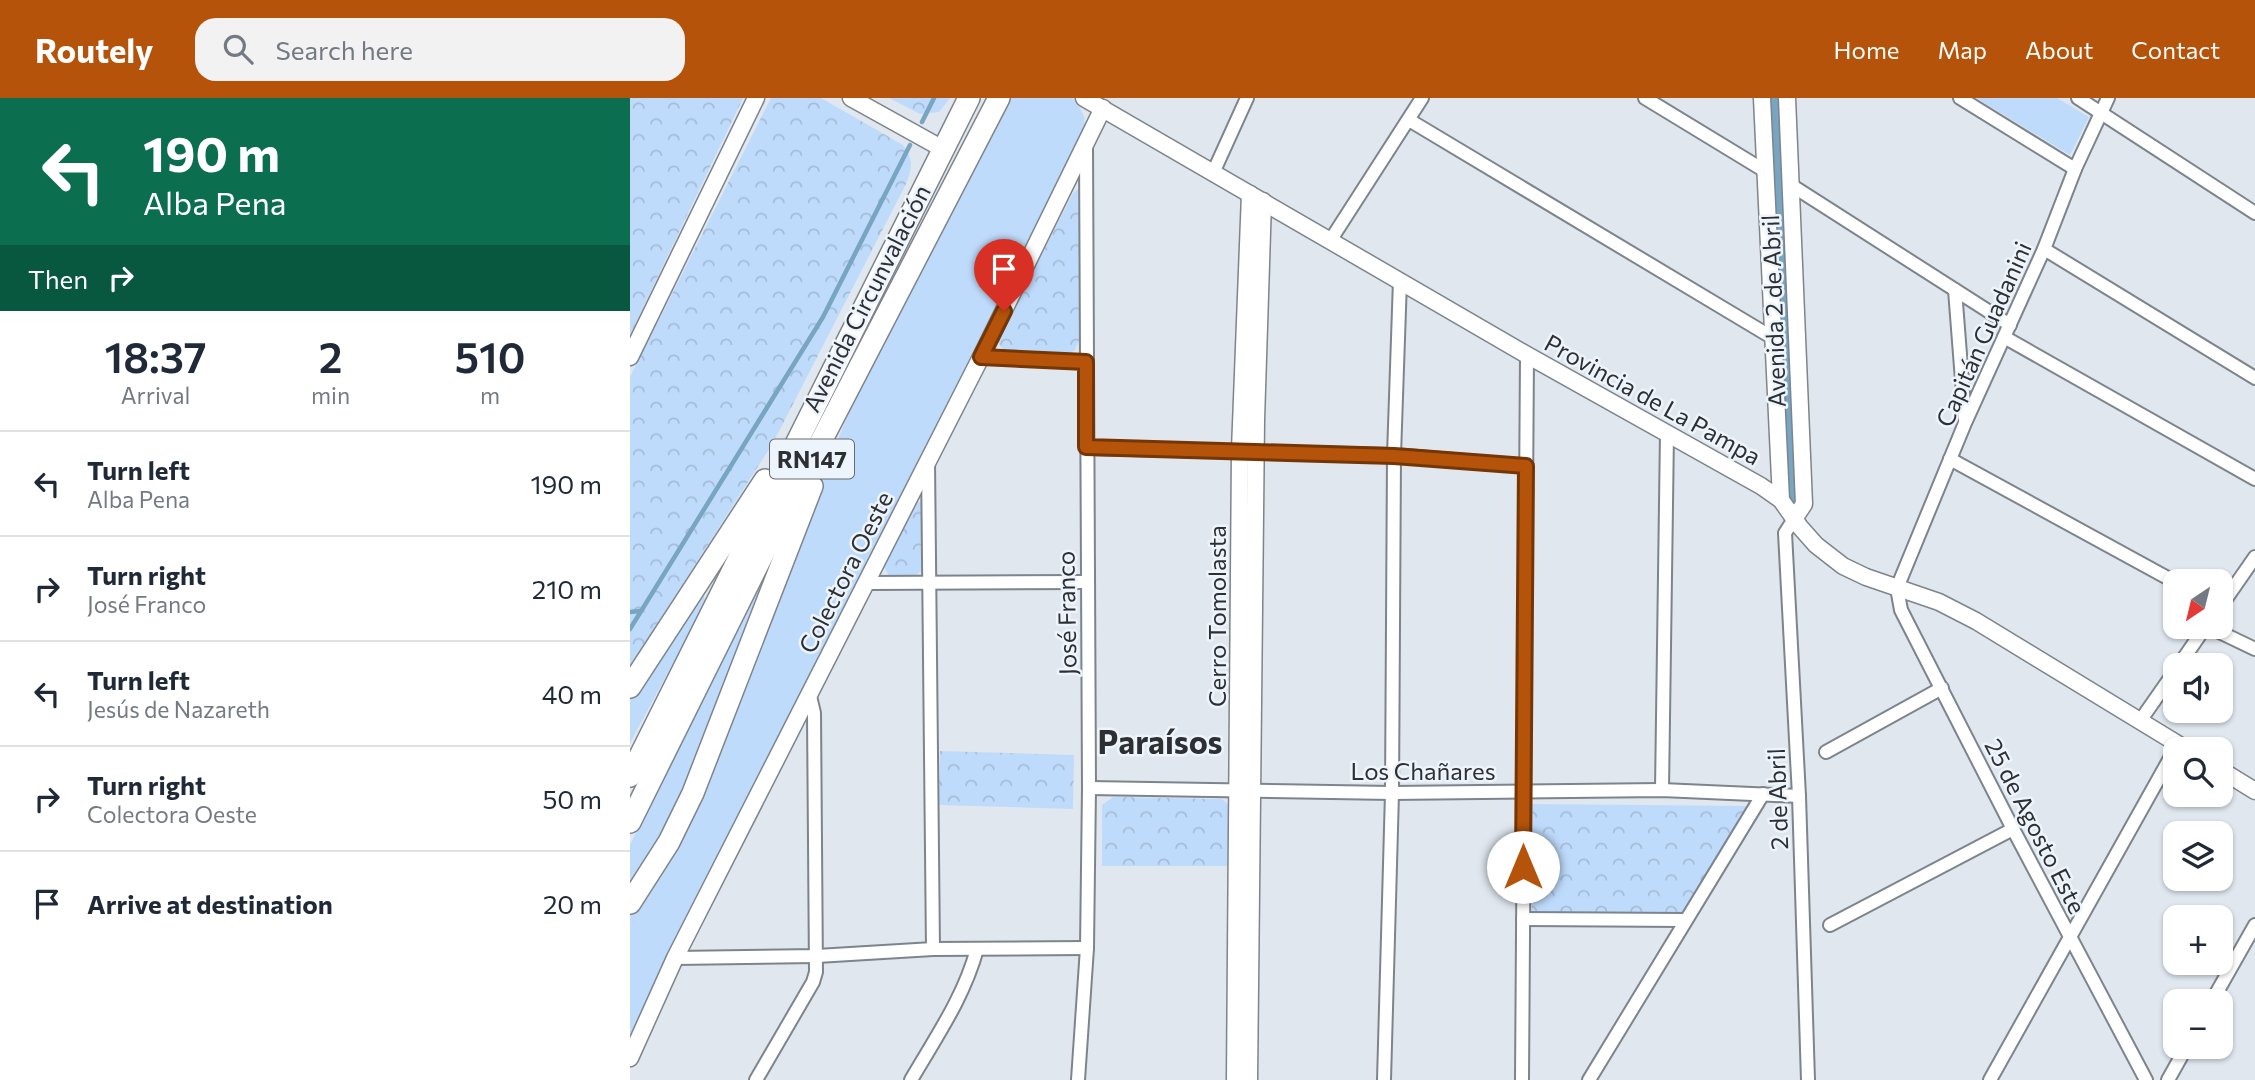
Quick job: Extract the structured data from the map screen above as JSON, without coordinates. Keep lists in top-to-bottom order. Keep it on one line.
{"streets":{"highway":["Avenida Circunvalación","RN147"],"street":["Avenida 2 de Abril","Capitán Guadanini","Provincia de La Pampa","Colectora Oeste","José Franco","Cerro Tomolasta","Los Chañares","2 de Abril","25 de Agosto Este"]},"crossings":[["Avenida 2 de Abril","Provincia de La Pampa"],["Avenida 2 de Abril","2 de Abril"],["Capitán Guadanini","Provincia de La Pampa"],["Capitán Guadanini","25 de Agosto Este"],["Provincia de La Pampa","Colectora Oeste"],["Provincia de La Pampa","Cerro Tomolasta"],["Provincia de La Pampa","2 de Abril"],["Provincia de La Pampa","25 de Agosto Este"],["Colectora Oeste","José Franco"],["José Franco","Los Chañares"],["Cerro Tomolasta","Los Chañares"],["Los Chañares","2 de Abril"]],"districts":["Paraísos"],"north":"bottom left","page":{"header":"Routely","search":"Search here","nav":["Home","Map","About","Contact"],"turn":["190 m","Alba Pena"],"then":"Then","eta":["18:37","Arrival","2","min","510","m"],"list":[{"name":"Turn left","note":"Alba Pena","value":"190 m"},{"name":"Turn right","note":"José Franco","value":"210 m"},{"name":"Turn left","note":"Jesús de Nazareth","value":"40 m"},{"name":"Turn right","note":"Colectora Oeste","value":"50 m"},{"name":"Arrive at destination","value":"20 m"}],"map_buttons":["+","−"]}}
